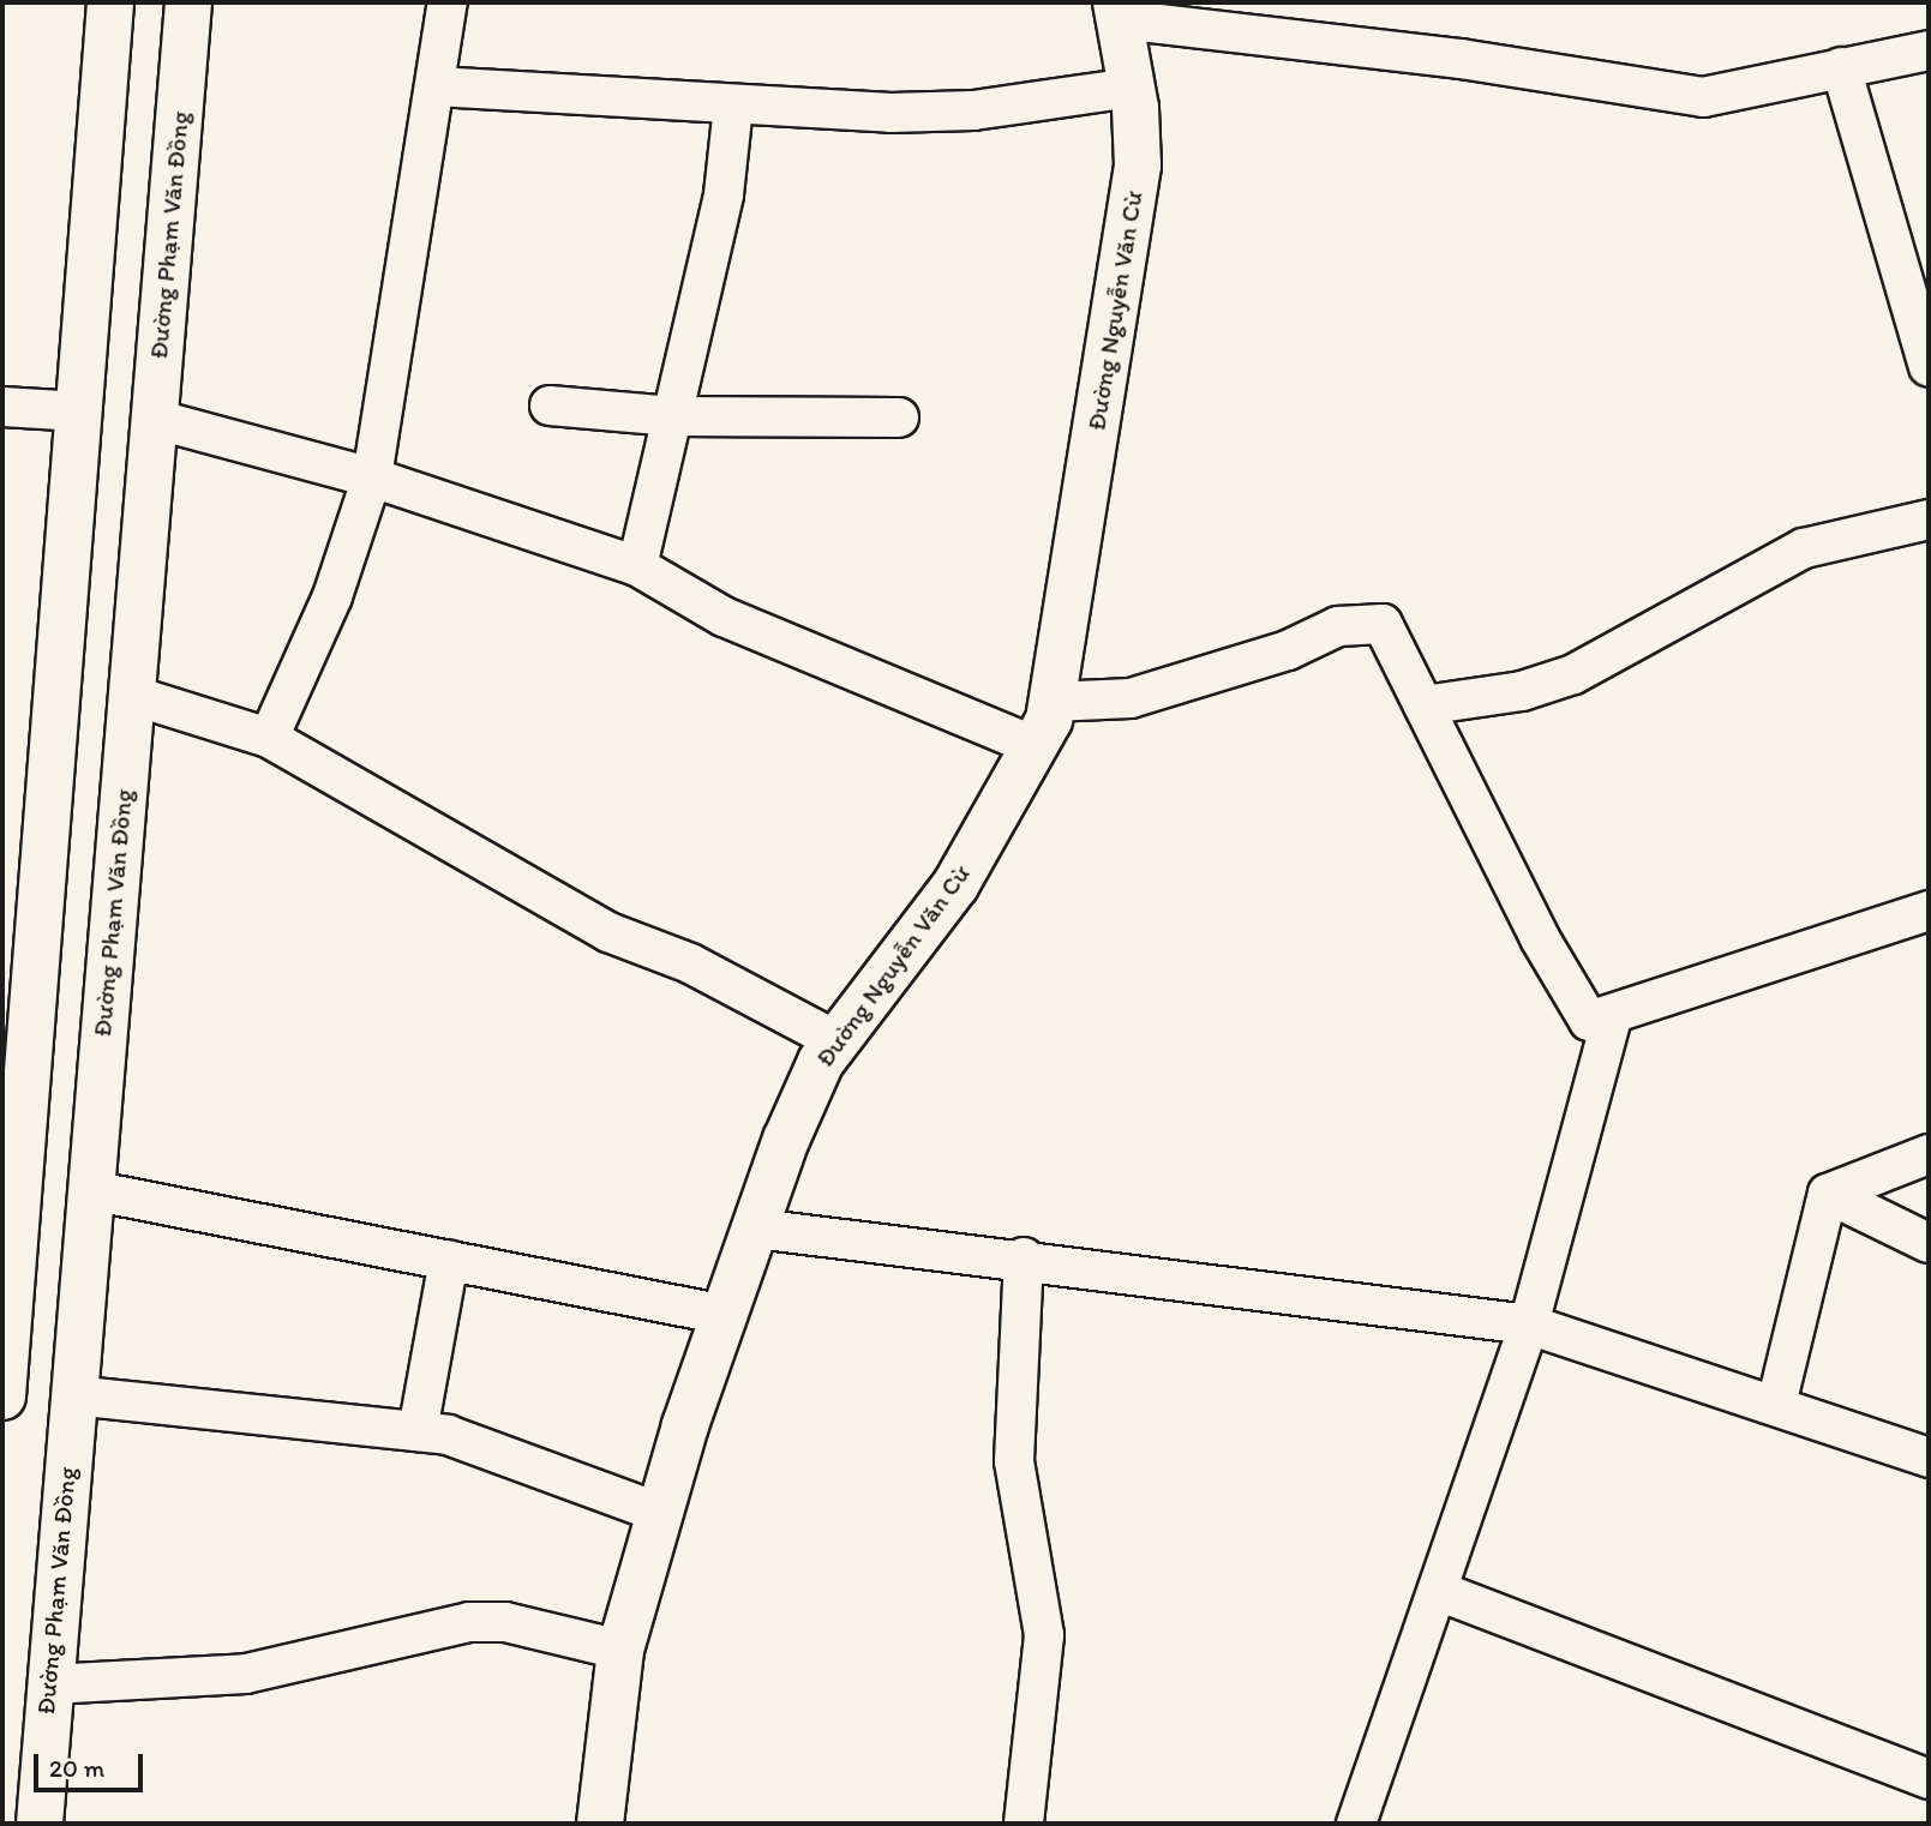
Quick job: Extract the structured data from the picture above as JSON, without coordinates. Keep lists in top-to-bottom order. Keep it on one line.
{"streets":{"main road":["Đường Phạm Văn Đồng","Đường Nguyễn Văn Cừ"]},"scale_bar":"20 m"}
